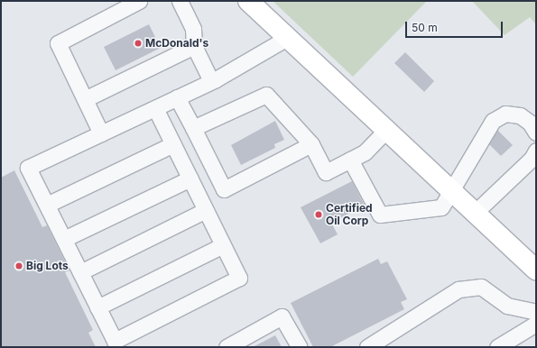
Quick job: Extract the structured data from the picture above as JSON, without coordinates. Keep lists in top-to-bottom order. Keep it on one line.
{"places":["McDonald's","Certified Oil Corp","Big Lots"],"scale_bar":"50 m"}
